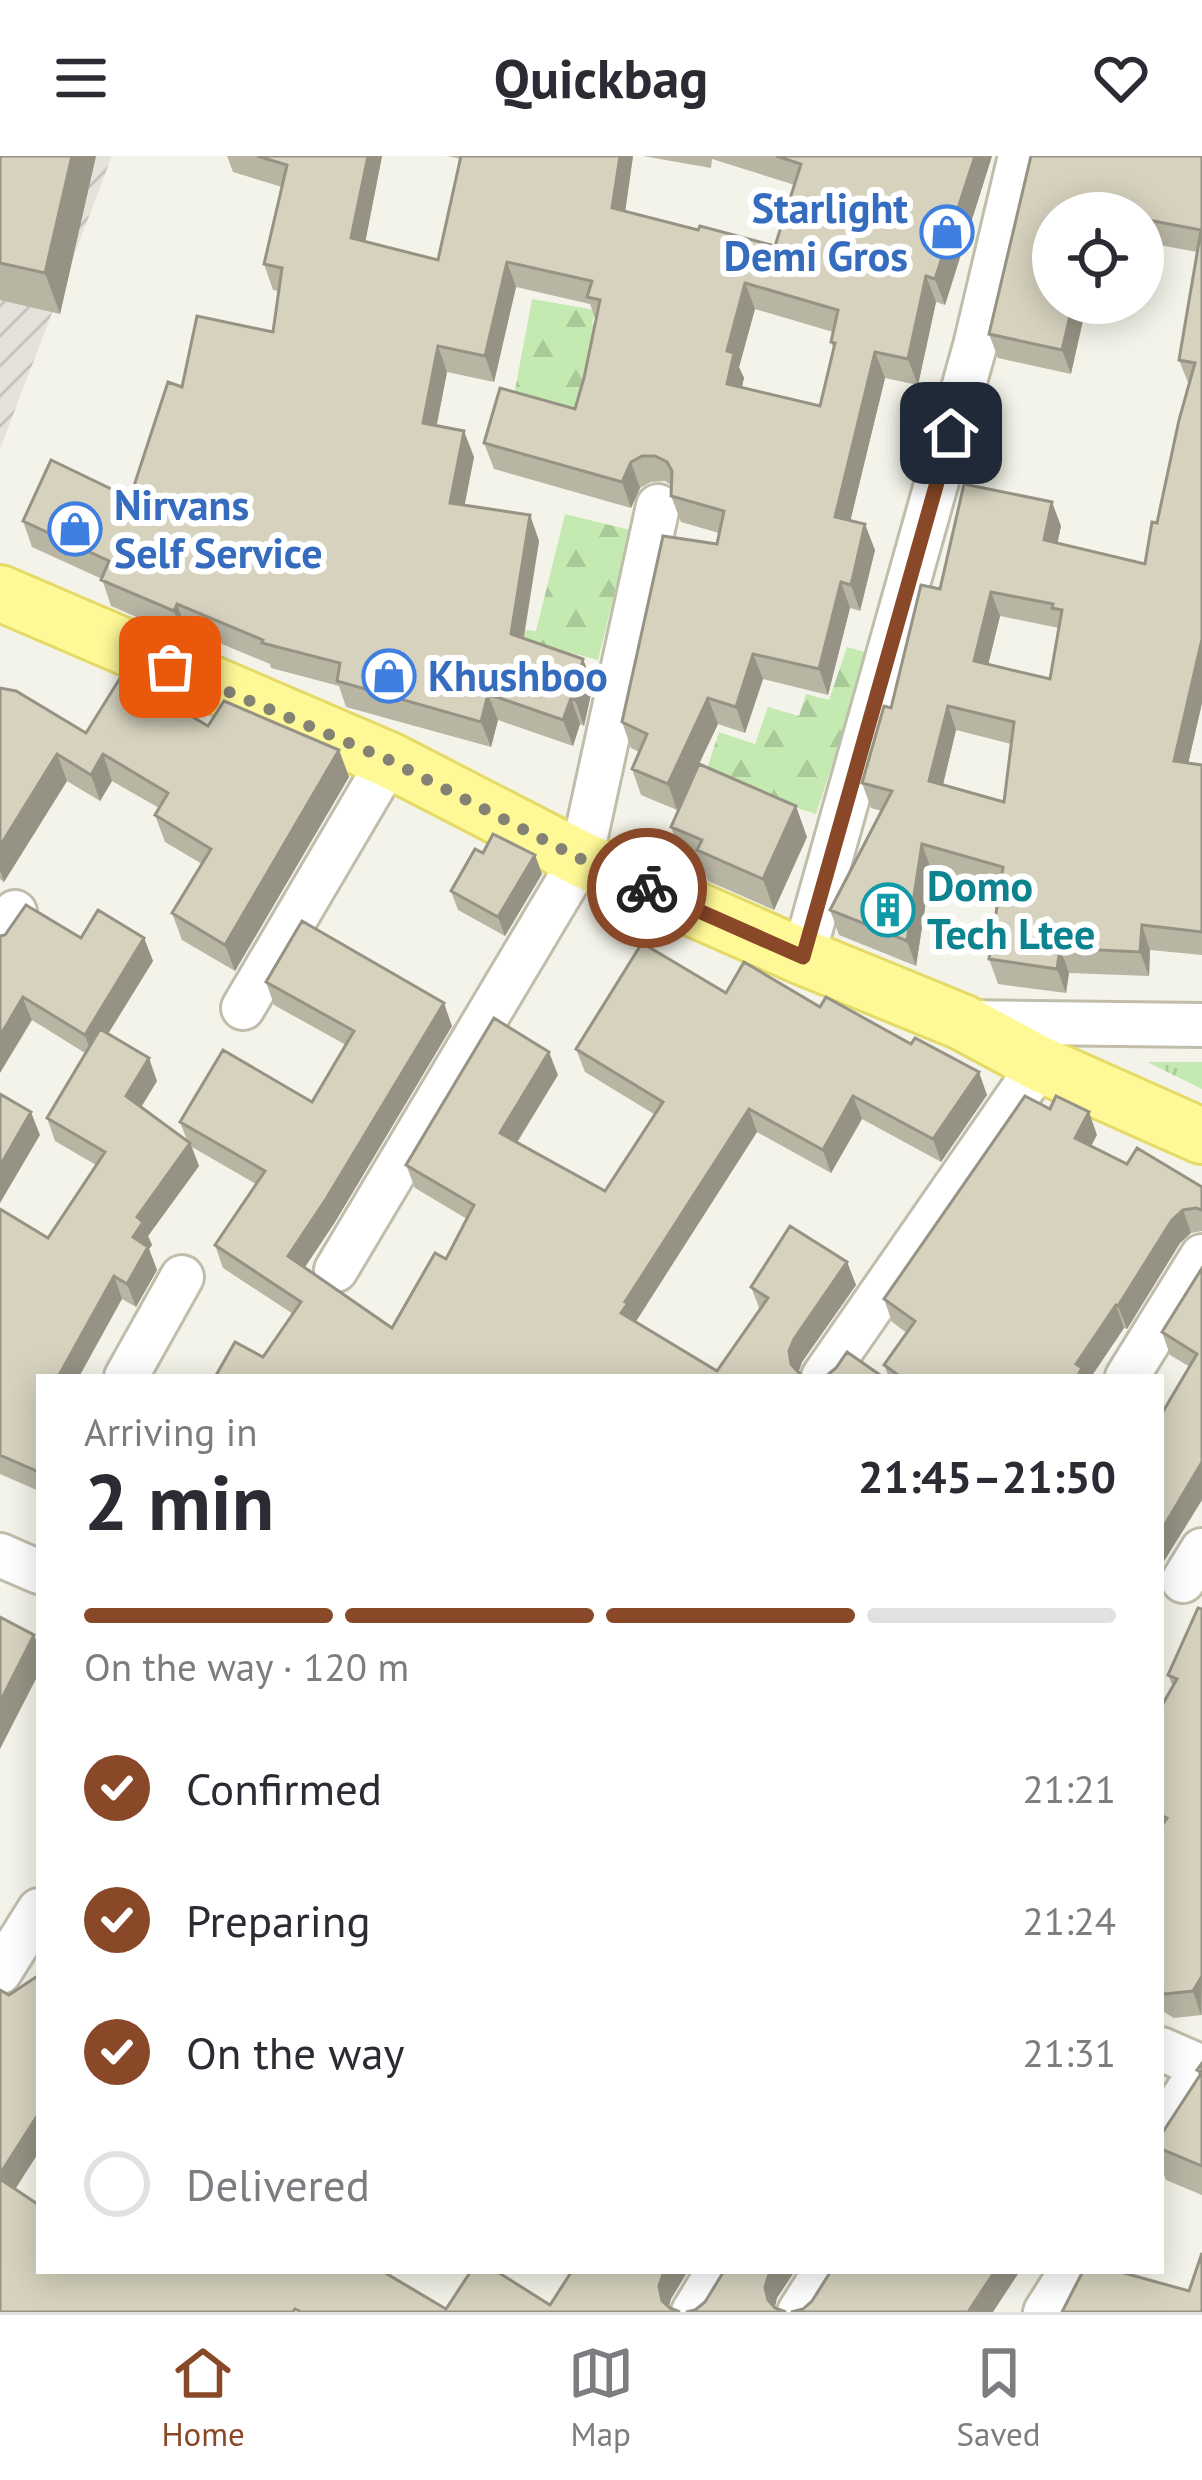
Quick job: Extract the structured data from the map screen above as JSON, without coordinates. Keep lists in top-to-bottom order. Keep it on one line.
{"places":{"shop":["Starlight Demi Gros","Nirvans Self Service","Khushboo"],"building":["Domo Tech Ltee"]},"page":{"header":"Quickbag","heading":["2 min","Arriving in","21:45–21:50"],"bar":"On the way · 120 m","list":[["Confirmed","21:21"],["Preparing","21:24"],["On the way","21:31"],"Delivered"],"tabs":["Home","Map","Saved"]}}
